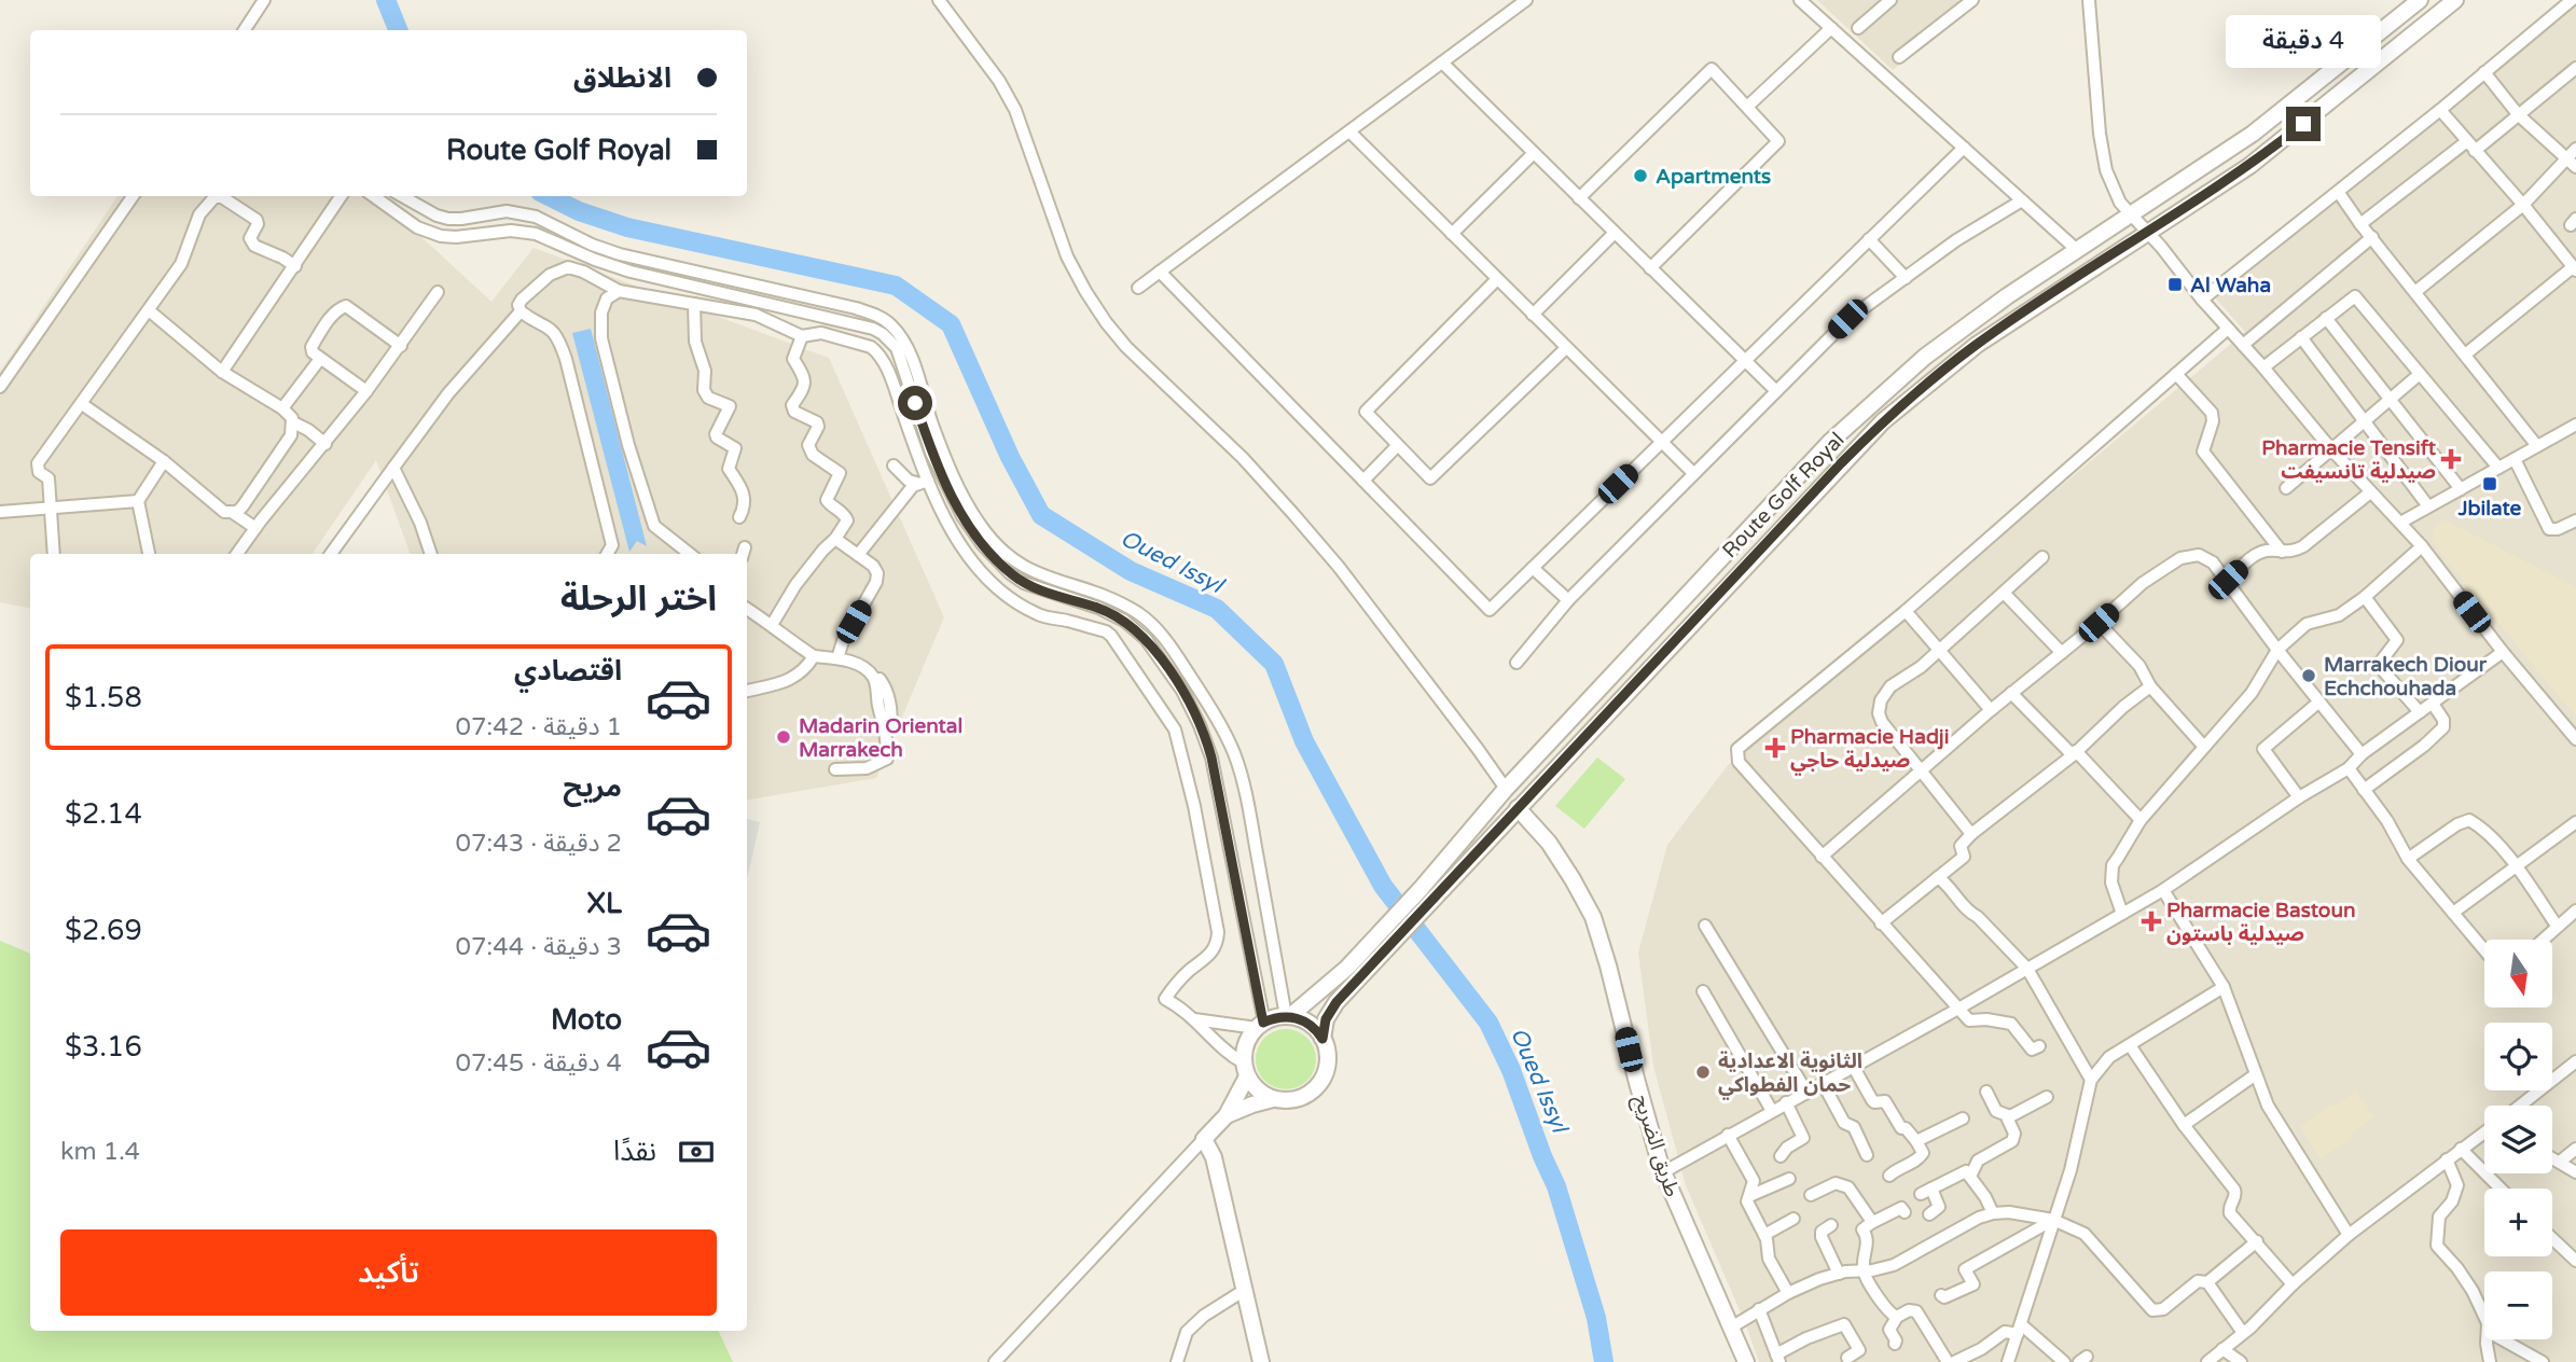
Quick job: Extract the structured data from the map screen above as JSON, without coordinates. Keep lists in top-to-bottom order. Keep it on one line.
{"streets":{"street":["Route Golf Royal","طريق الضريح"]},"crossings":[["Route Golf Royal","طريق الضريح"]],"water":["Oued Issyl"],"places":{"other":["Apartments","Marrakech Diour Echchouhada","Madarin Oriental Marrakech","الثانوية الاعدادية حمان الفطواكي"],"transit":["Al Waha","Jbilate"],"health":["Pharmacie Tensift صيدلية تانسيفت","Pharmacie Hadji صيدلية حاجي","Pharmacie Bastoun صيدلية باستون"]},"north":"bottom","page":{"bubble":"4 دقيقة","banner":["الانطلاق","Route Golf Royal"],"heading":"اختر الرحلة","list":[{"name":"اقتصادي","note":"1 دقيقة · 07:42","value":"$1.58"},{"name":"مريح","note":"2 دقيقة · 07:43","value":"$2.14"},{"name":"XL","note":"3 دقيقة · 07:44","value":"$2.69"},{"name":"Moto","note":"4 دقيقة · 07:45","value":"$3.16"}],"map_buttons":["+","−"],"pay":["نقدًا","1.4 km"],"buttons":"تأكيد"}}
